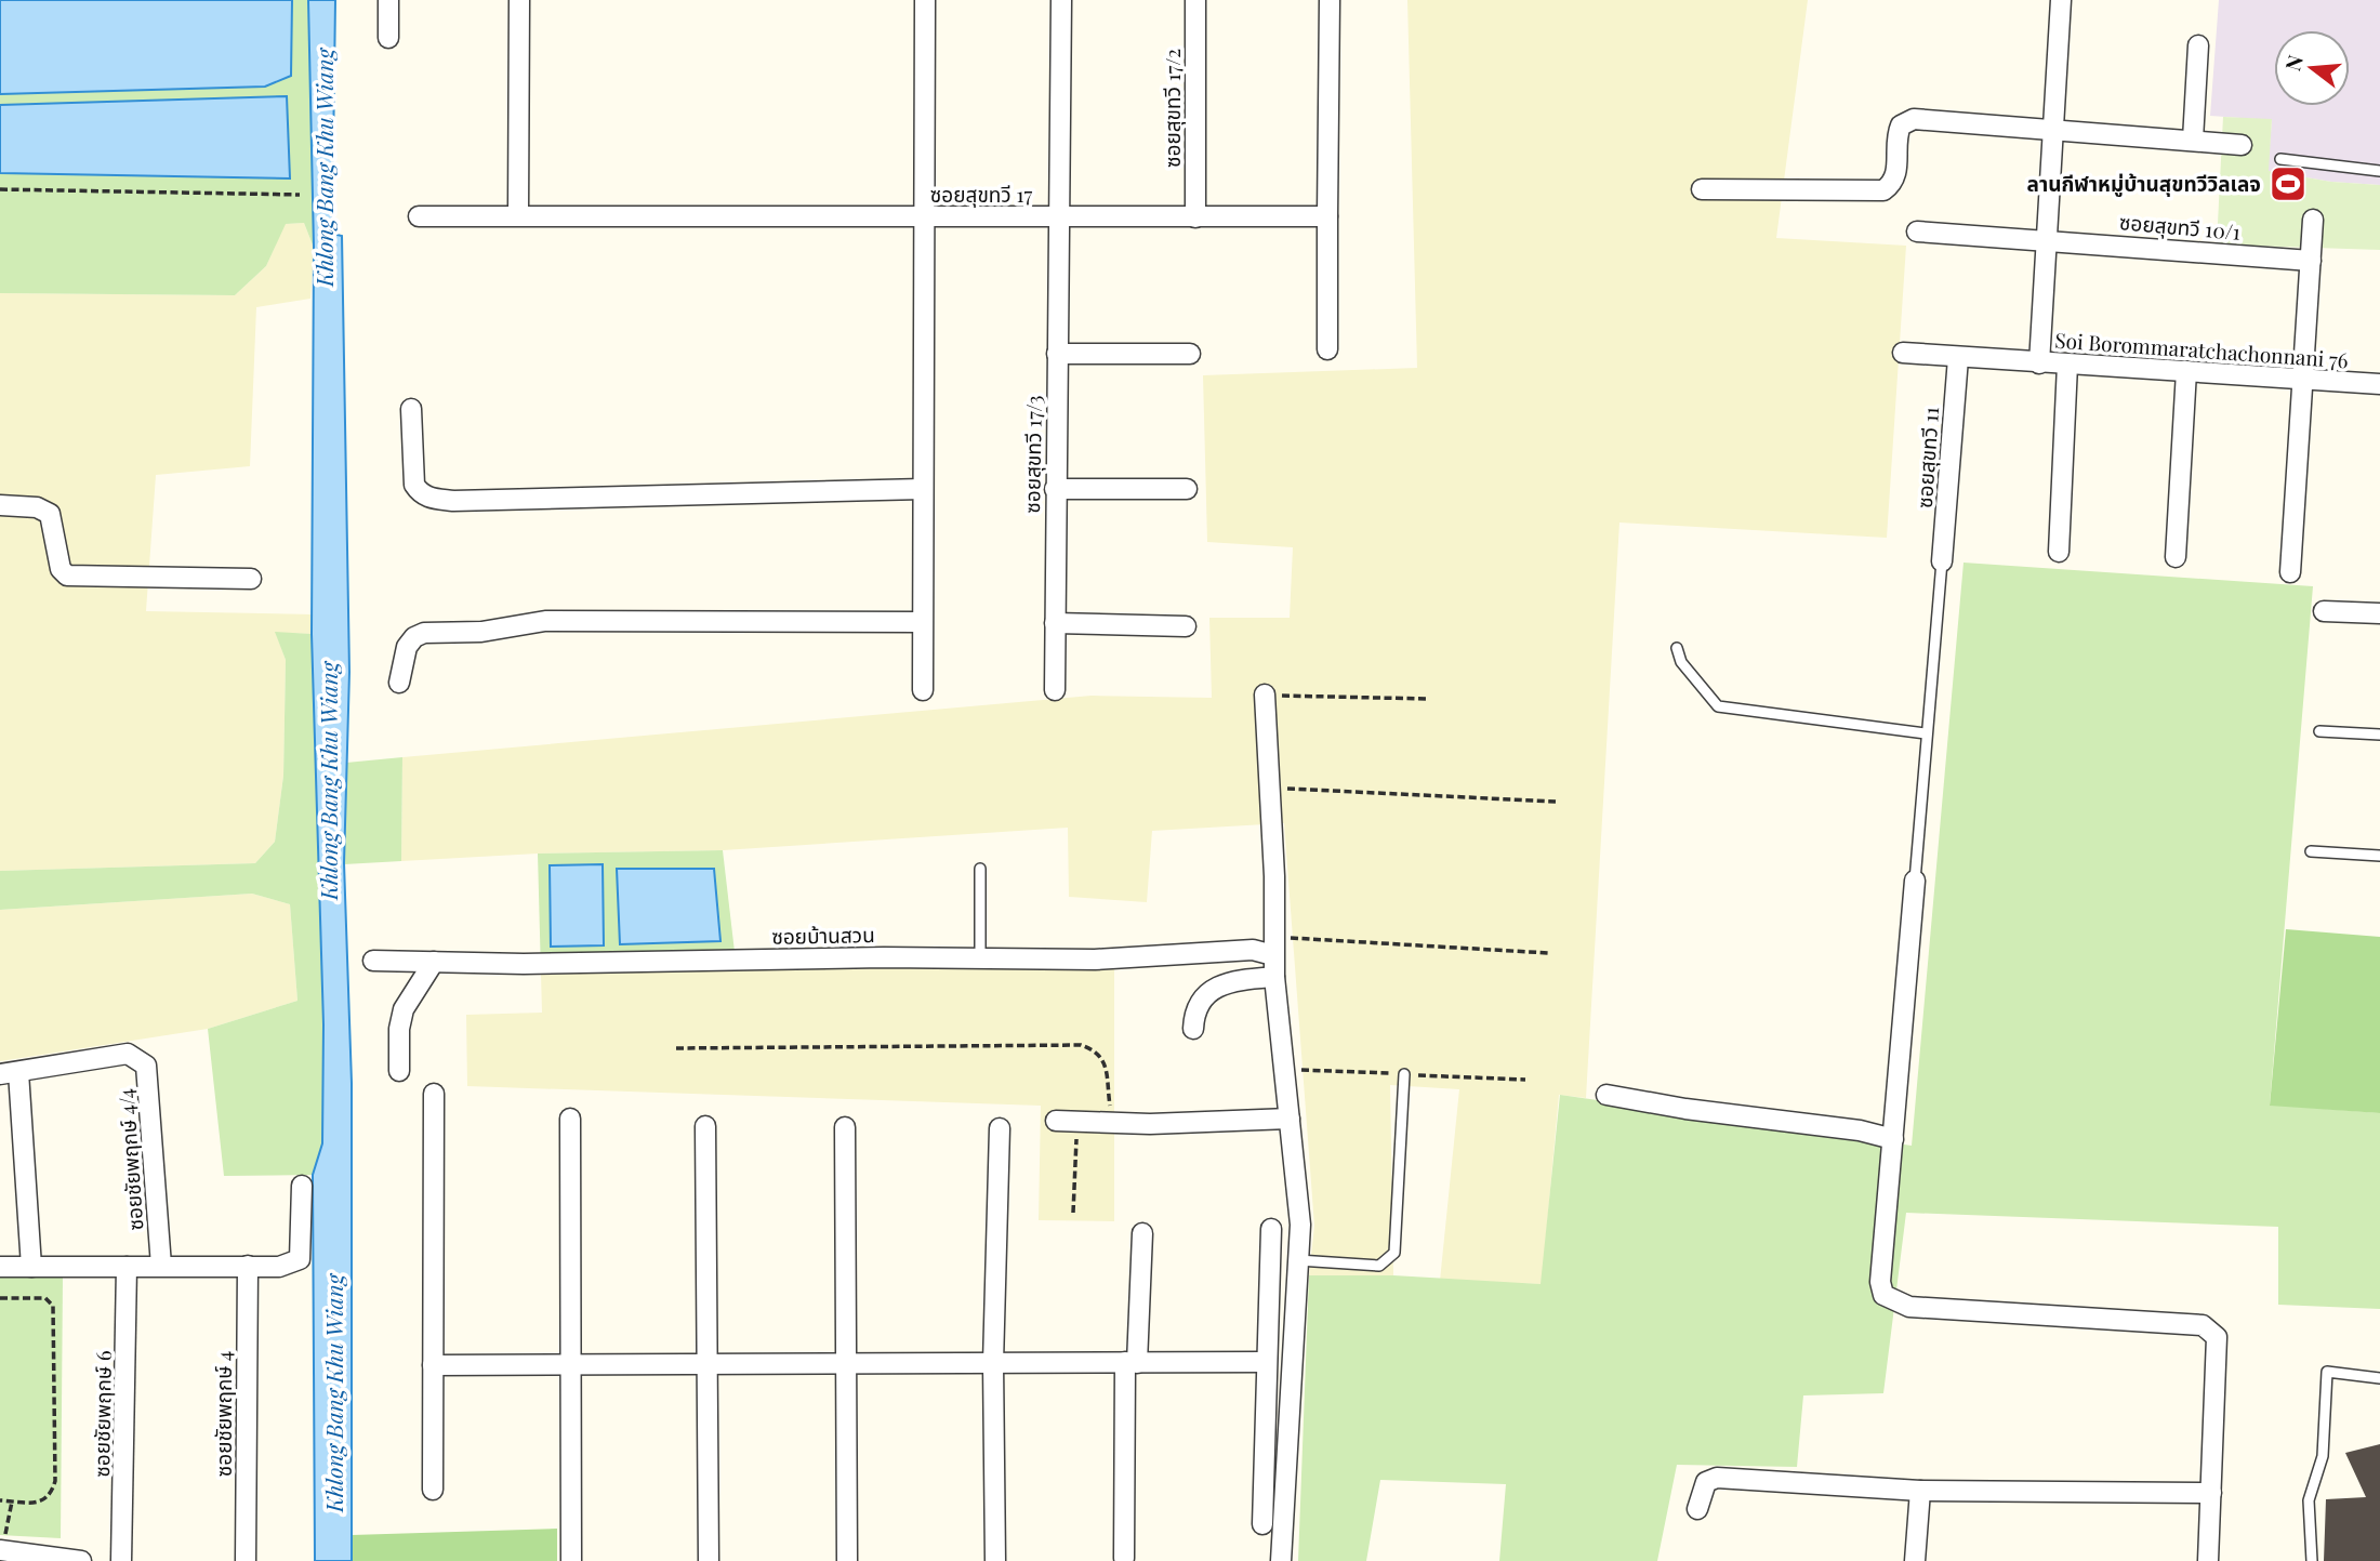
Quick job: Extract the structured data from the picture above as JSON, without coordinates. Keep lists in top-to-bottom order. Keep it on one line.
{"streets":{"street":["ซอยสุขทวี 17/2","ซอยสุขทวี 17","ซอยสุขทวี 10/1","Soi Borommaratchachonnani 76","ซอยสุขทวี 17/3","ซอยสุขทวี 11","ซอยบ้านสวน","ซอยชัยพฤกษ์ 4/4","ซอยชัยพฤกษ์ 6","ซอยชัยพฤกษ์ 4"]},"crossings":[["ซอยสุขทวี 17/2","ซอยสุขทวี 17"],["ซอยสุขทวี 17","ซอยสุขทวี 17/3"],["ซอยสุขทวี 10/1","Soi Borommaratchachonnani 76"]],"water":["Khlong Bang Khu Wiang"],"places":{"sports":["ลานกีฬาหมู่บ้านสุขทวีวิลเลจ"]},"north":"left"}
